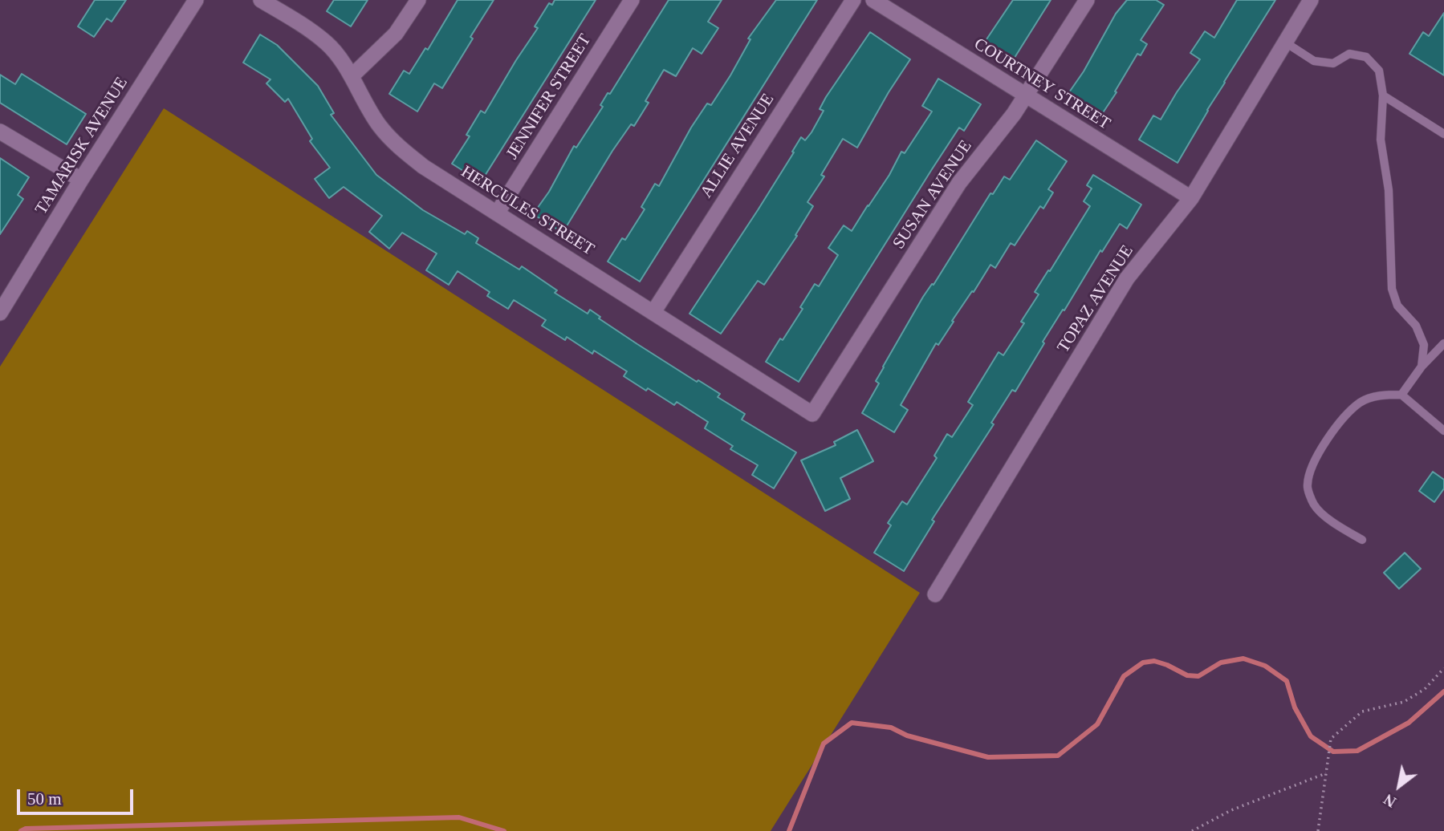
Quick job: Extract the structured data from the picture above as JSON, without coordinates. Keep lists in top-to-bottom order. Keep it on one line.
{"streets":{"street":["COURTNEY STREET","JENNIFER STREET","TAMARISK AVENUE","ALLIE AVENUE","SUSAN AVENUE","HERCULES STREET","TOPAZ AVENUE"]},"crossings":[["COURTNEY STREET","SUSAN AVENUE"],["COURTNEY STREET","TOPAZ AVENUE"],["JENNIFER STREET","HERCULES STREET"],["ALLIE AVENUE","HERCULES STREET"],["SUSAN AVENUE","HERCULES STREET"]],"scale_bar":"50 m","north":"bottom left"}
